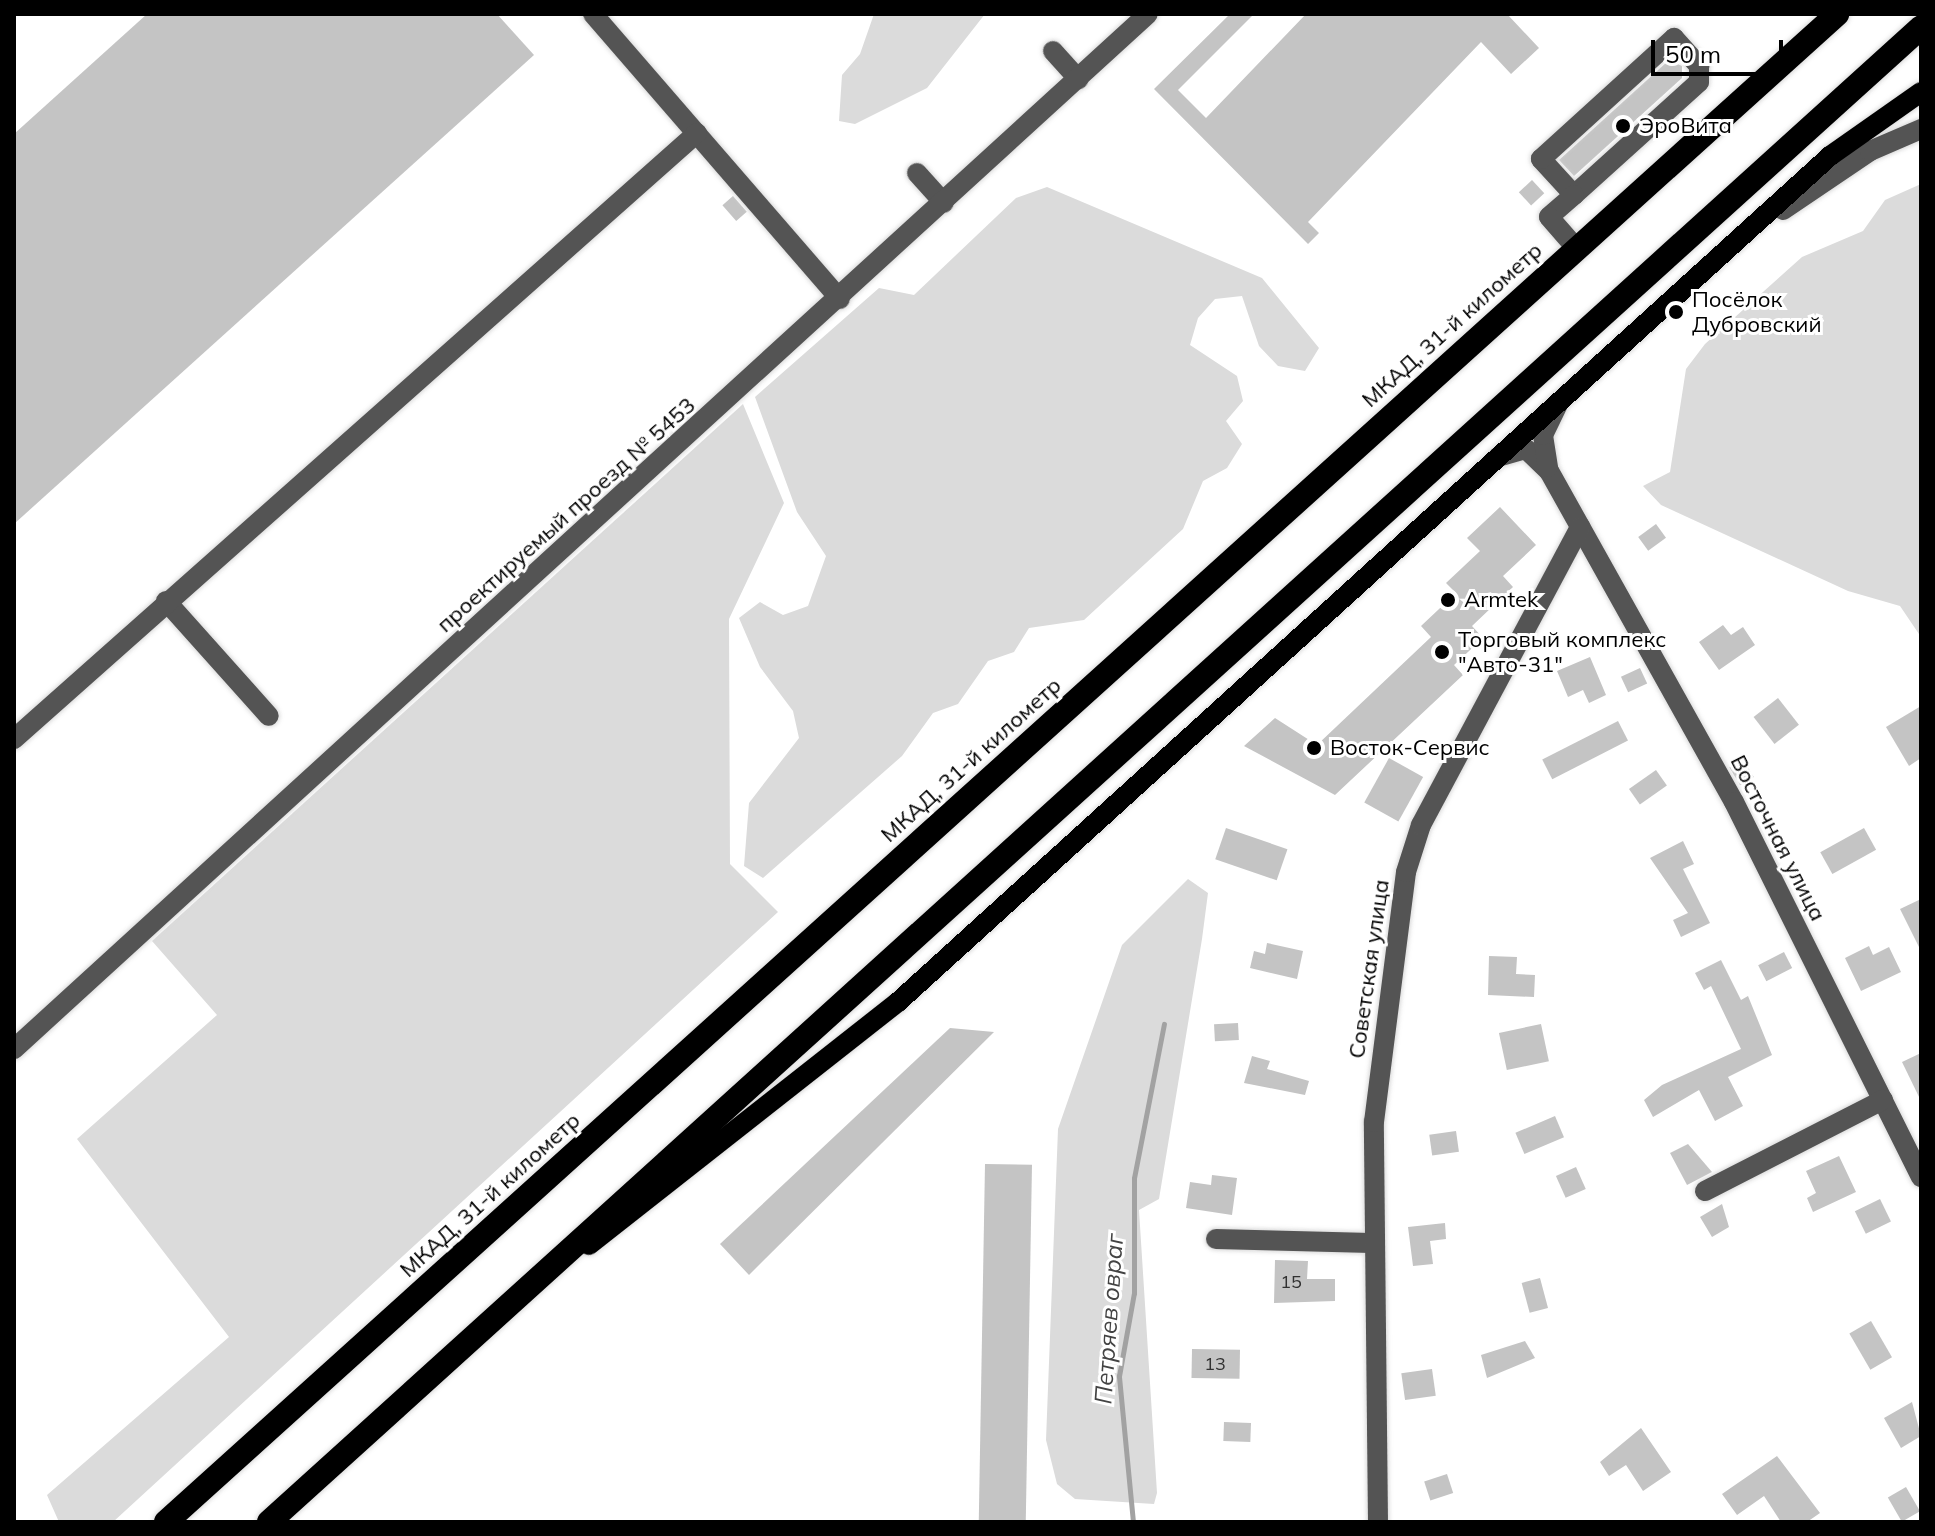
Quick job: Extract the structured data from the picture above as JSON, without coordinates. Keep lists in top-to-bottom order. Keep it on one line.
{"streets":{"highway":["МКАД, 31-й километр"],"street":["проектируемый проезд № 5453","Восточная улица","Советская улица"]},"crossings":[["Восточная улица","Советская улица"]],"water":["Петряев овраг"],"places":["ЭроВита","Посёлок Дубровский","Armtek","Торговый комплекс \"Авто-31\"","Восток-Сервис"],"house_numbers":["15","13"],"scale_bar":"50 m"}
